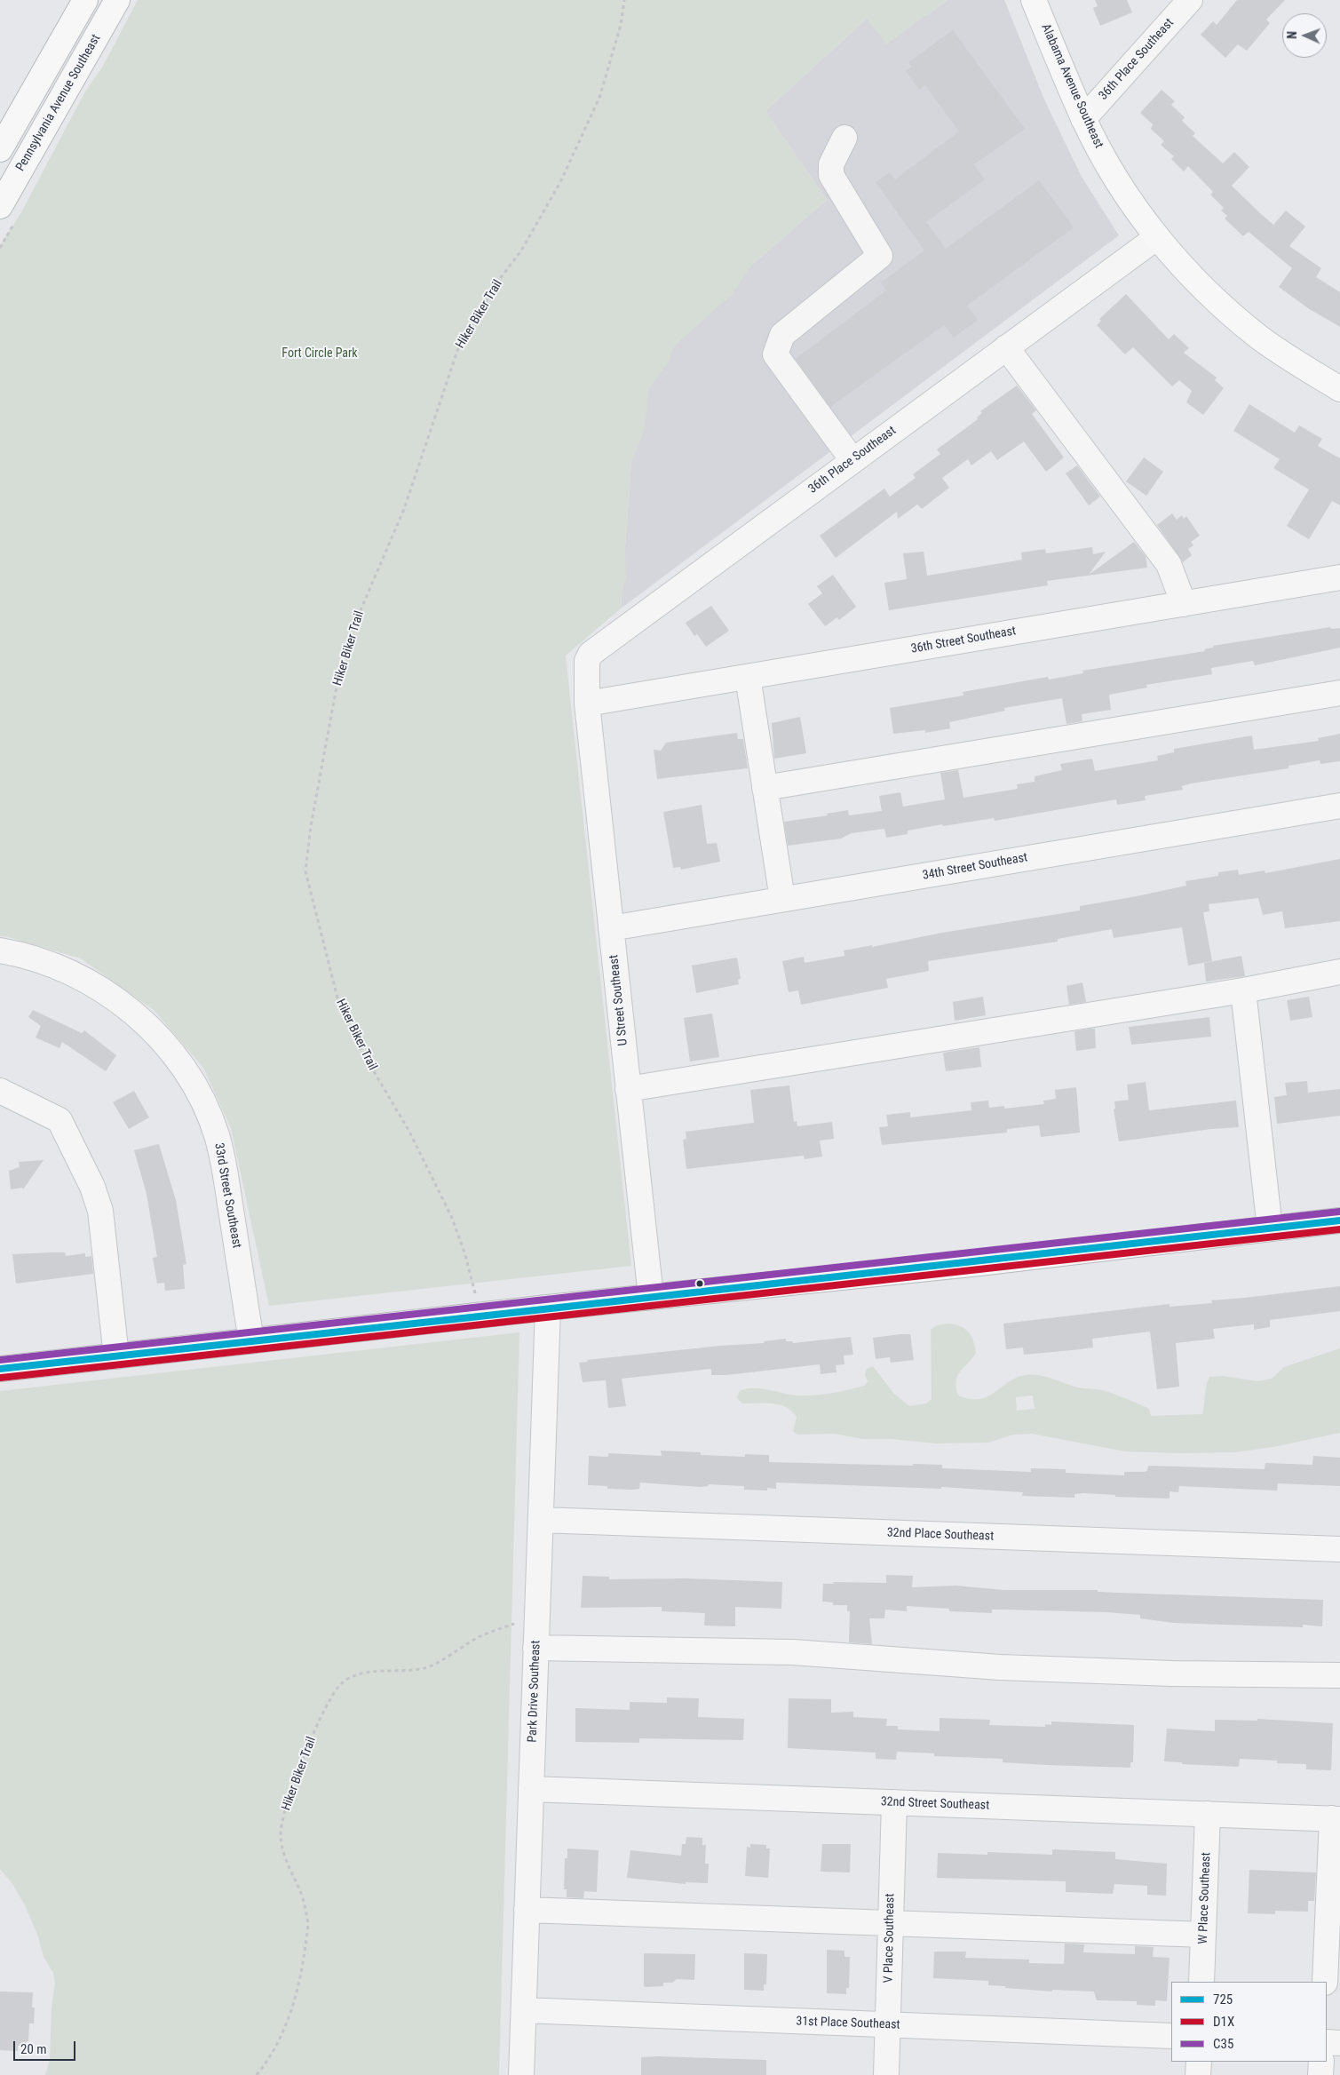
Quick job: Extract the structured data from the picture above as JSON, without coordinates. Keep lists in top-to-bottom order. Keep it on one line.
{"streets":{"main road":["Alabama Avenue Southeast","Pennsylvania Avenue Southeast"],"street":["36th Place Southeast","36th Street Southeast","34th Street Southeast","U Street Southeast","33rd Street Southeast","32nd Place Southeast","Park Drive Southeast","32nd Street Southeast","W Place Southeast","V Place Southeast","31st Place Southeast"],"path":["Hiker Biker Trail"]},"crossings":[["36th Place Southeast","Alabama Avenue Southeast"],["36th Place Southeast","36th Street Southeast"],["36th Place Southeast","U Street Southeast"],["36th Street Southeast","U Street Southeast"],["34th Street Southeast","U Street Southeast"],["32nd Place Southeast","Park Drive Southeast"],["Park Drive Southeast","32nd Street Southeast"],["Park Drive Southeast","31st Place Southeast"],["32nd Street Southeast","W Place Southeast"],["32nd Street Southeast","V Place Southeast"],["V Place Southeast","31st Place Southeast"]],"parks":["Fort Circle Park"],"lines":["transit line C35","transit line 725","transit line D1X"],"legend":["725","D1X","C35"],"scale_bar":"20 m","north":"left"}
